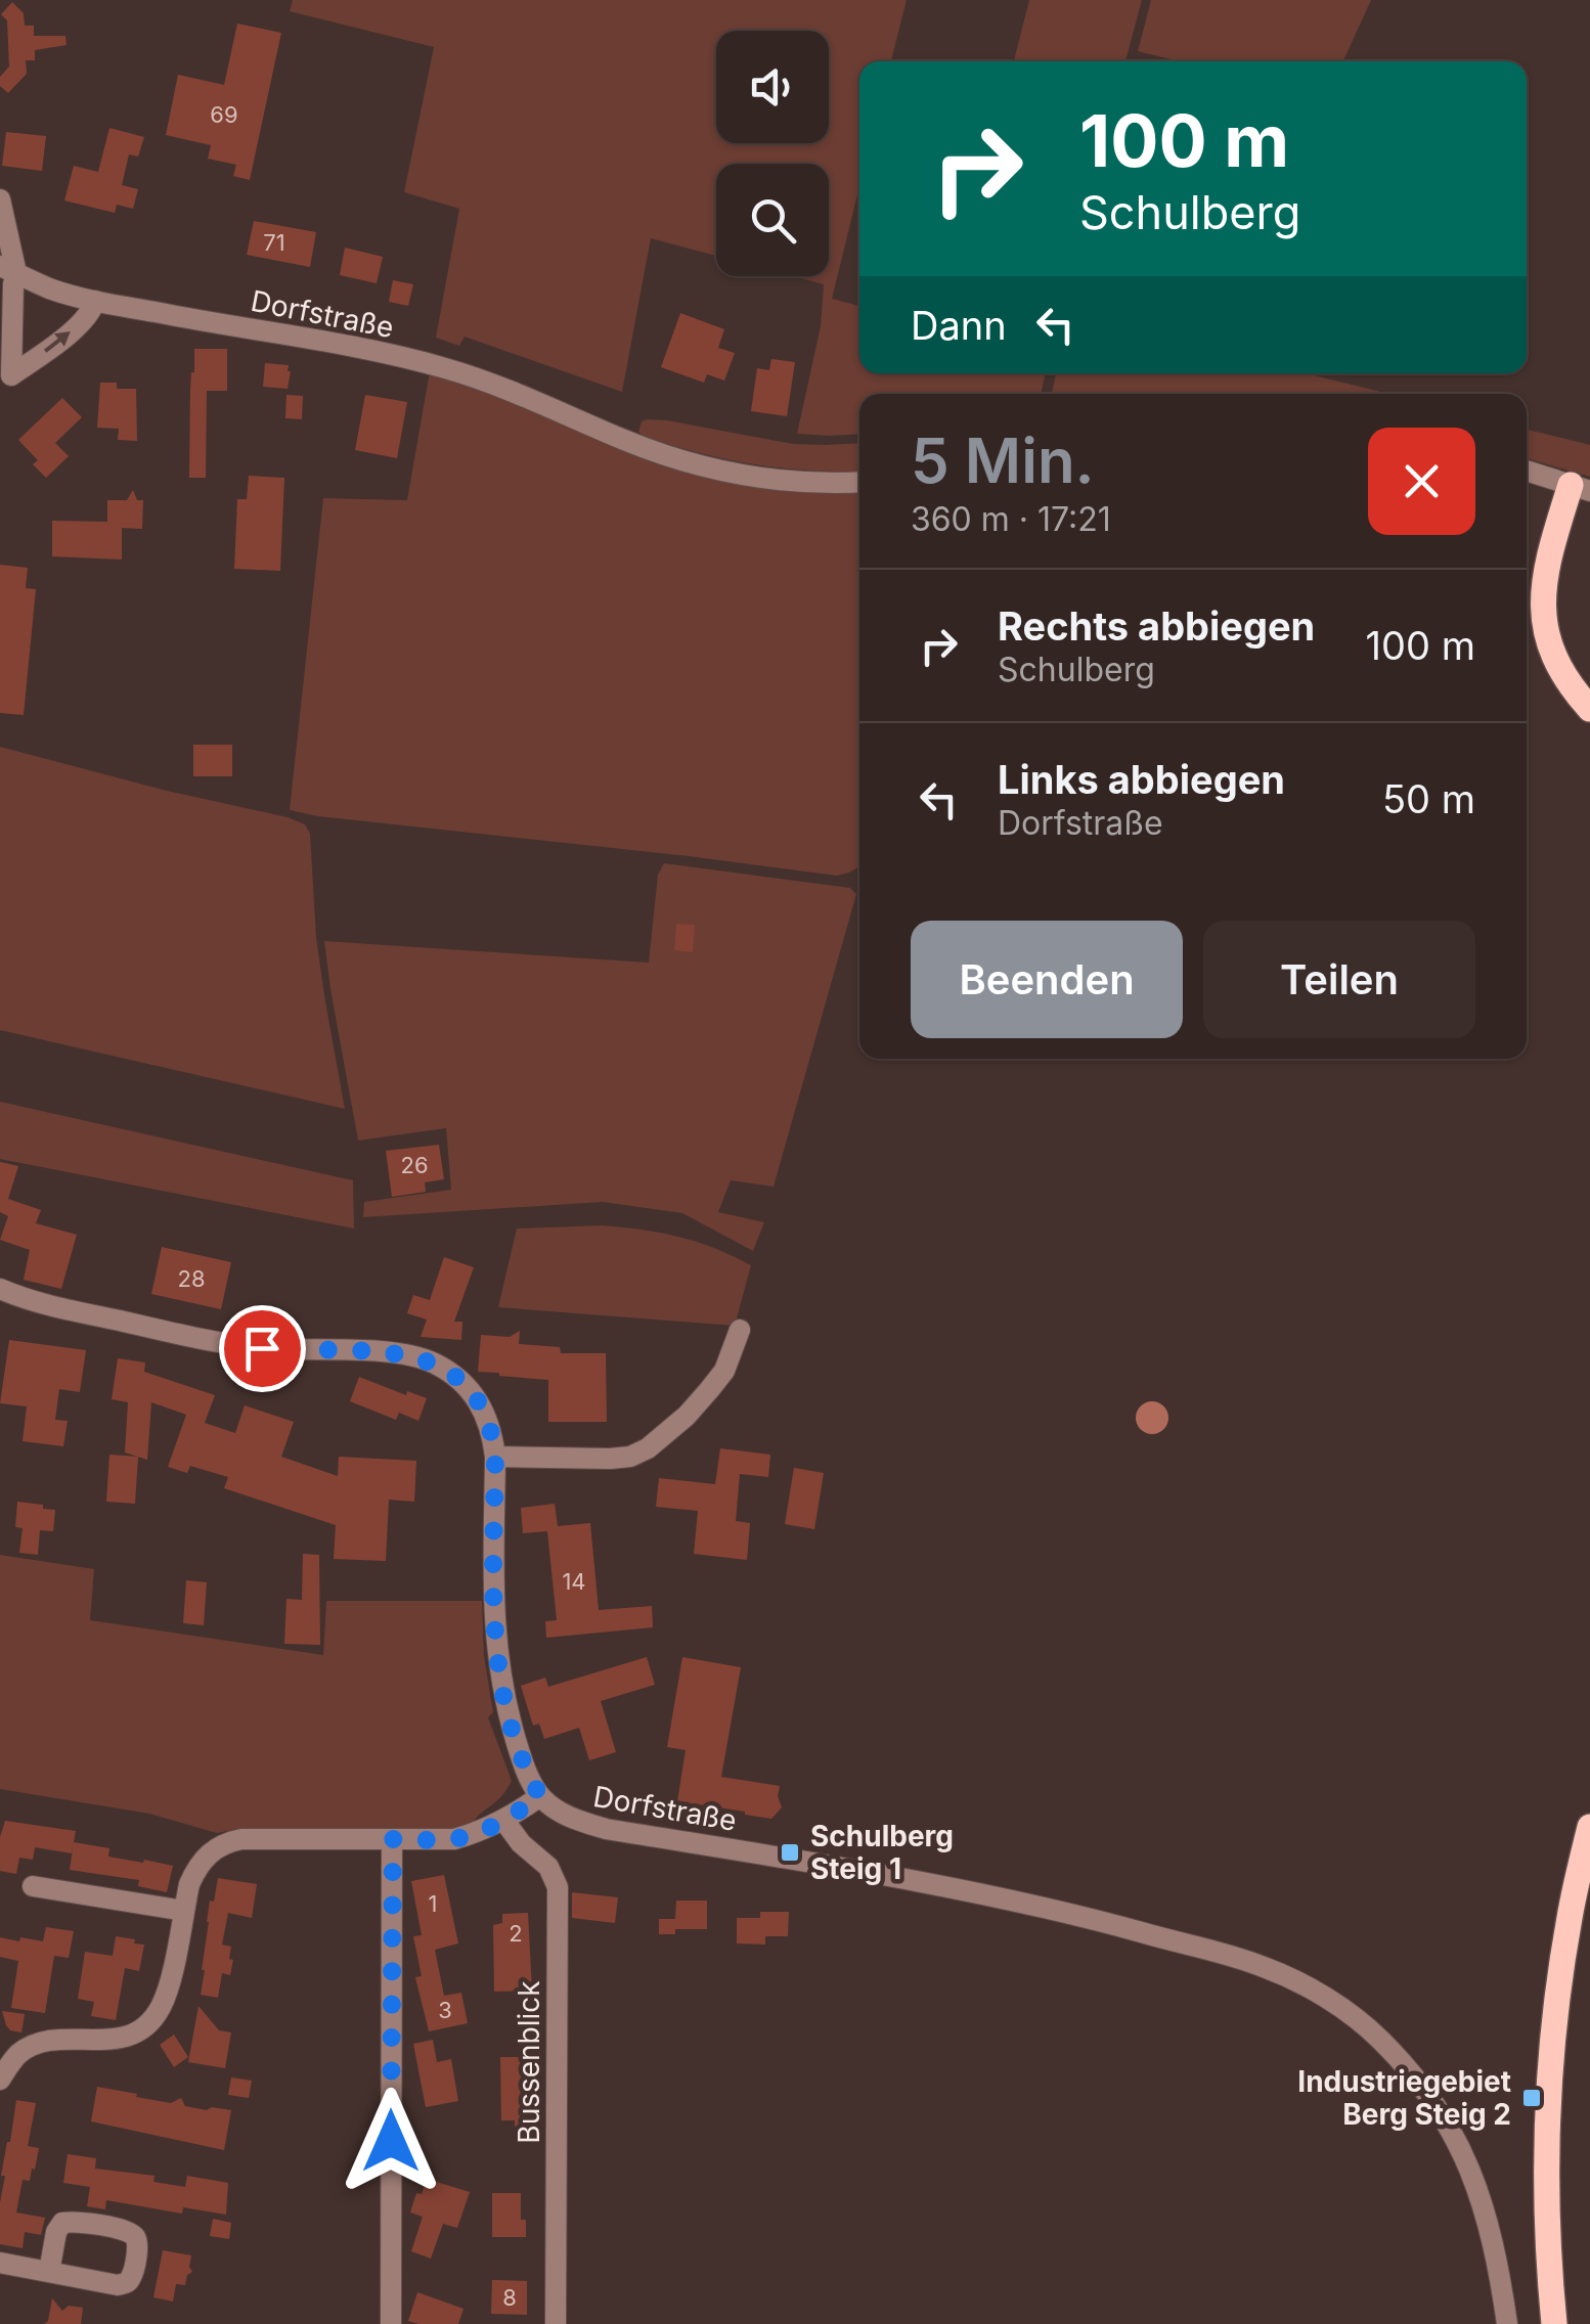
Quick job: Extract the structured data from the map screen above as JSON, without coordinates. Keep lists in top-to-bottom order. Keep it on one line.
{"streets":{"street":["Dorfstraße","Bussenblick"]},"places":{"transit":["Schulberg Steig 1","Industriegebiet Berg Steig 2"]},"house_numbers":["69","71","26","28","14","1","2","3","8"],"page":{"turn":["100 m","Schulberg"],"then":"Dann","heading":["5 Min.","360 m · 17:21"],"list":[{"name":"Rechts abbiegen","note":"Schulberg","value":"100 m"},{"name":"Links abbiegen","note":"Dorfstraße","value":"50 m"}],"buttons":["Beenden","Teilen"]}}
